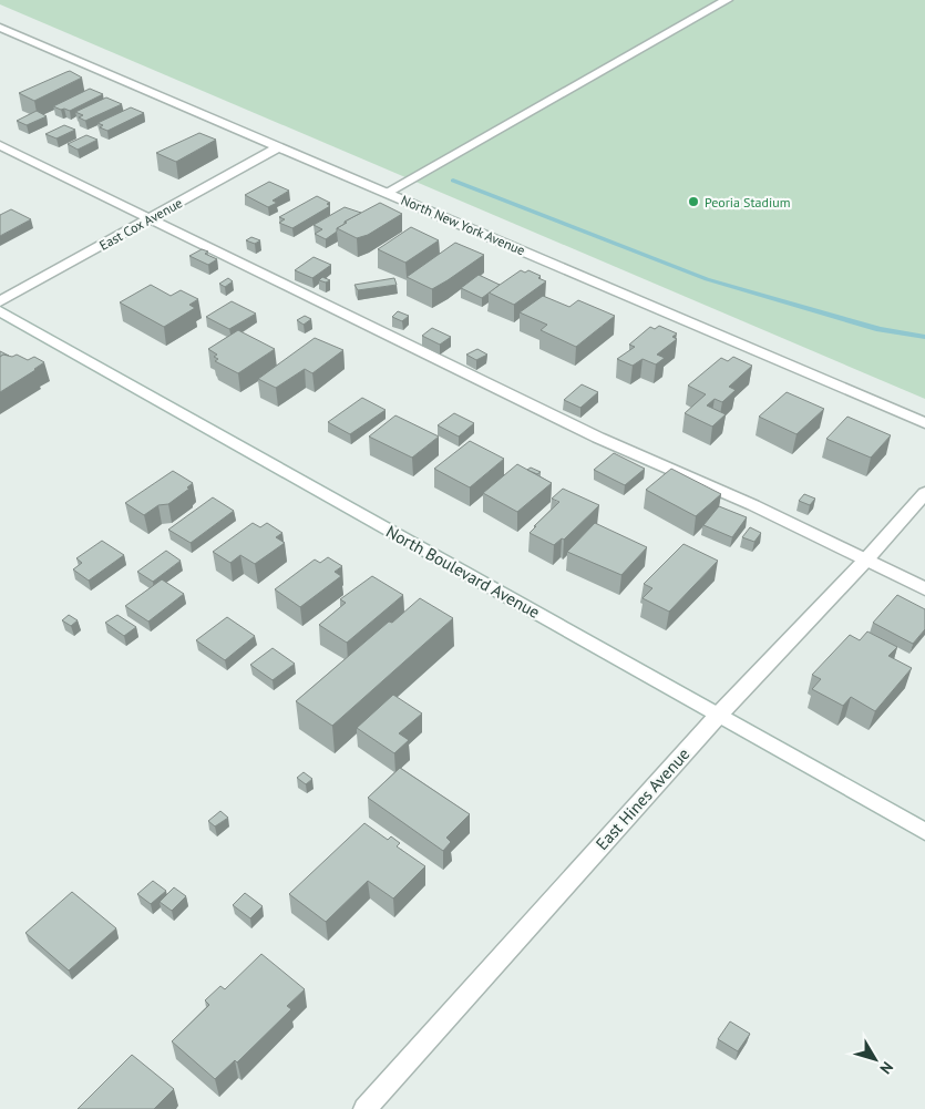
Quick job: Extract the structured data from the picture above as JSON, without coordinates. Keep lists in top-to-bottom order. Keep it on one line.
{"streets":{"street":["East Cox Avenue","North New York Avenue","North Boulevard Avenue","East Hines Avenue"]},"crossings":[["East Cox Avenue","North New York Avenue"],["North Boulevard Avenue","East Hines Avenue"]],"places":["Peoria Stadium"],"north":"bottom right"}
